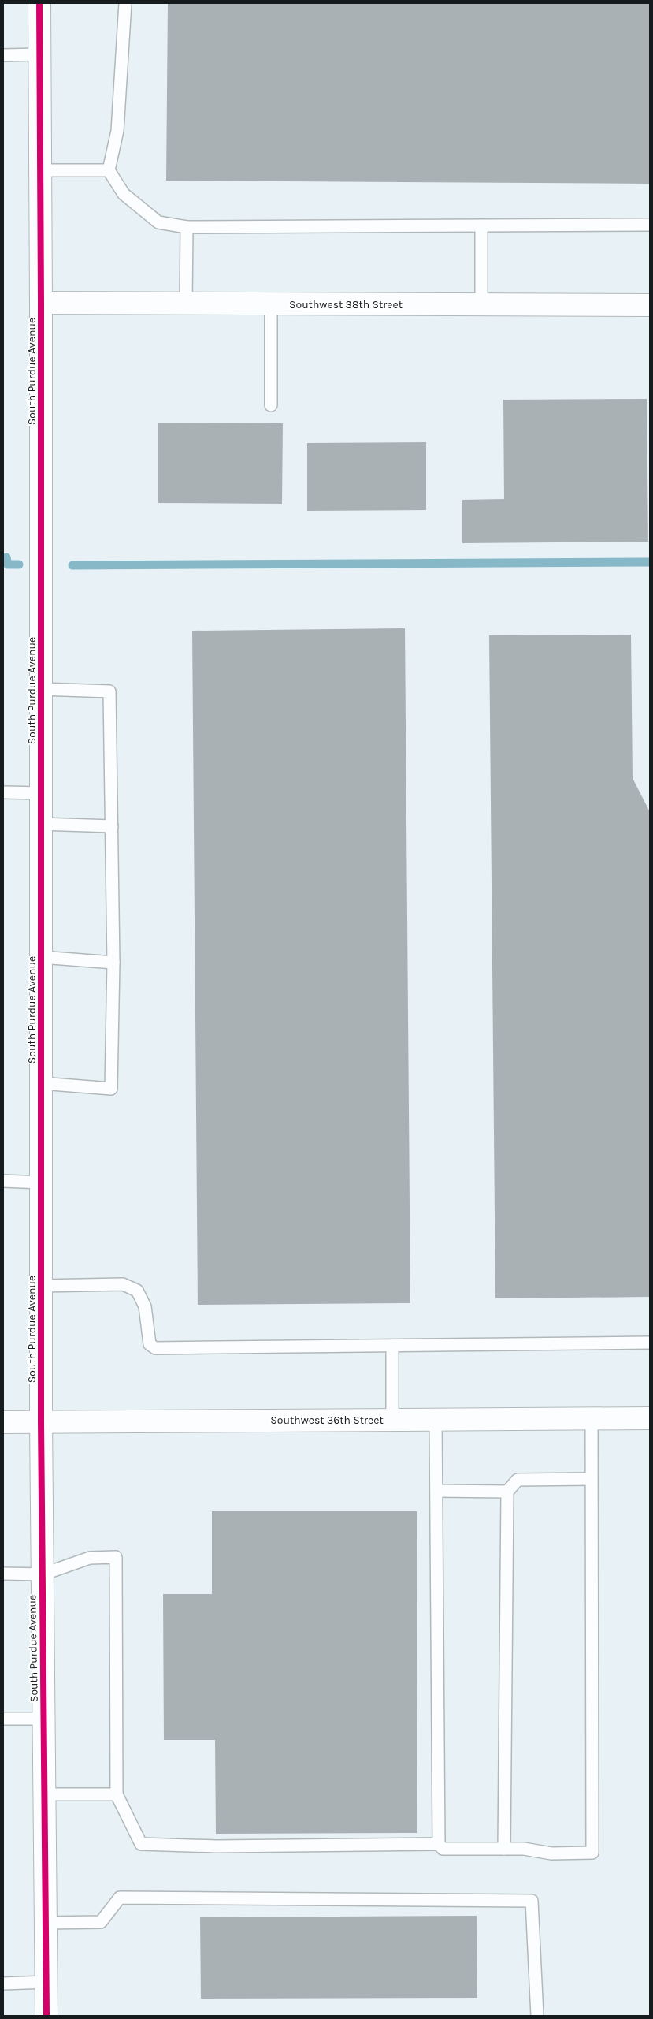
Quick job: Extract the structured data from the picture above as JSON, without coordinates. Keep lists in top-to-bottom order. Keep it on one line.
{"streets":{"street":["Southwest 38th Street","South Purdue Avenue","Southwest 36th Street"]},"crossings":[["Southwest 38th Street","South Purdue Avenue"],["South Purdue Avenue","Southwest 36th Street"]]}
